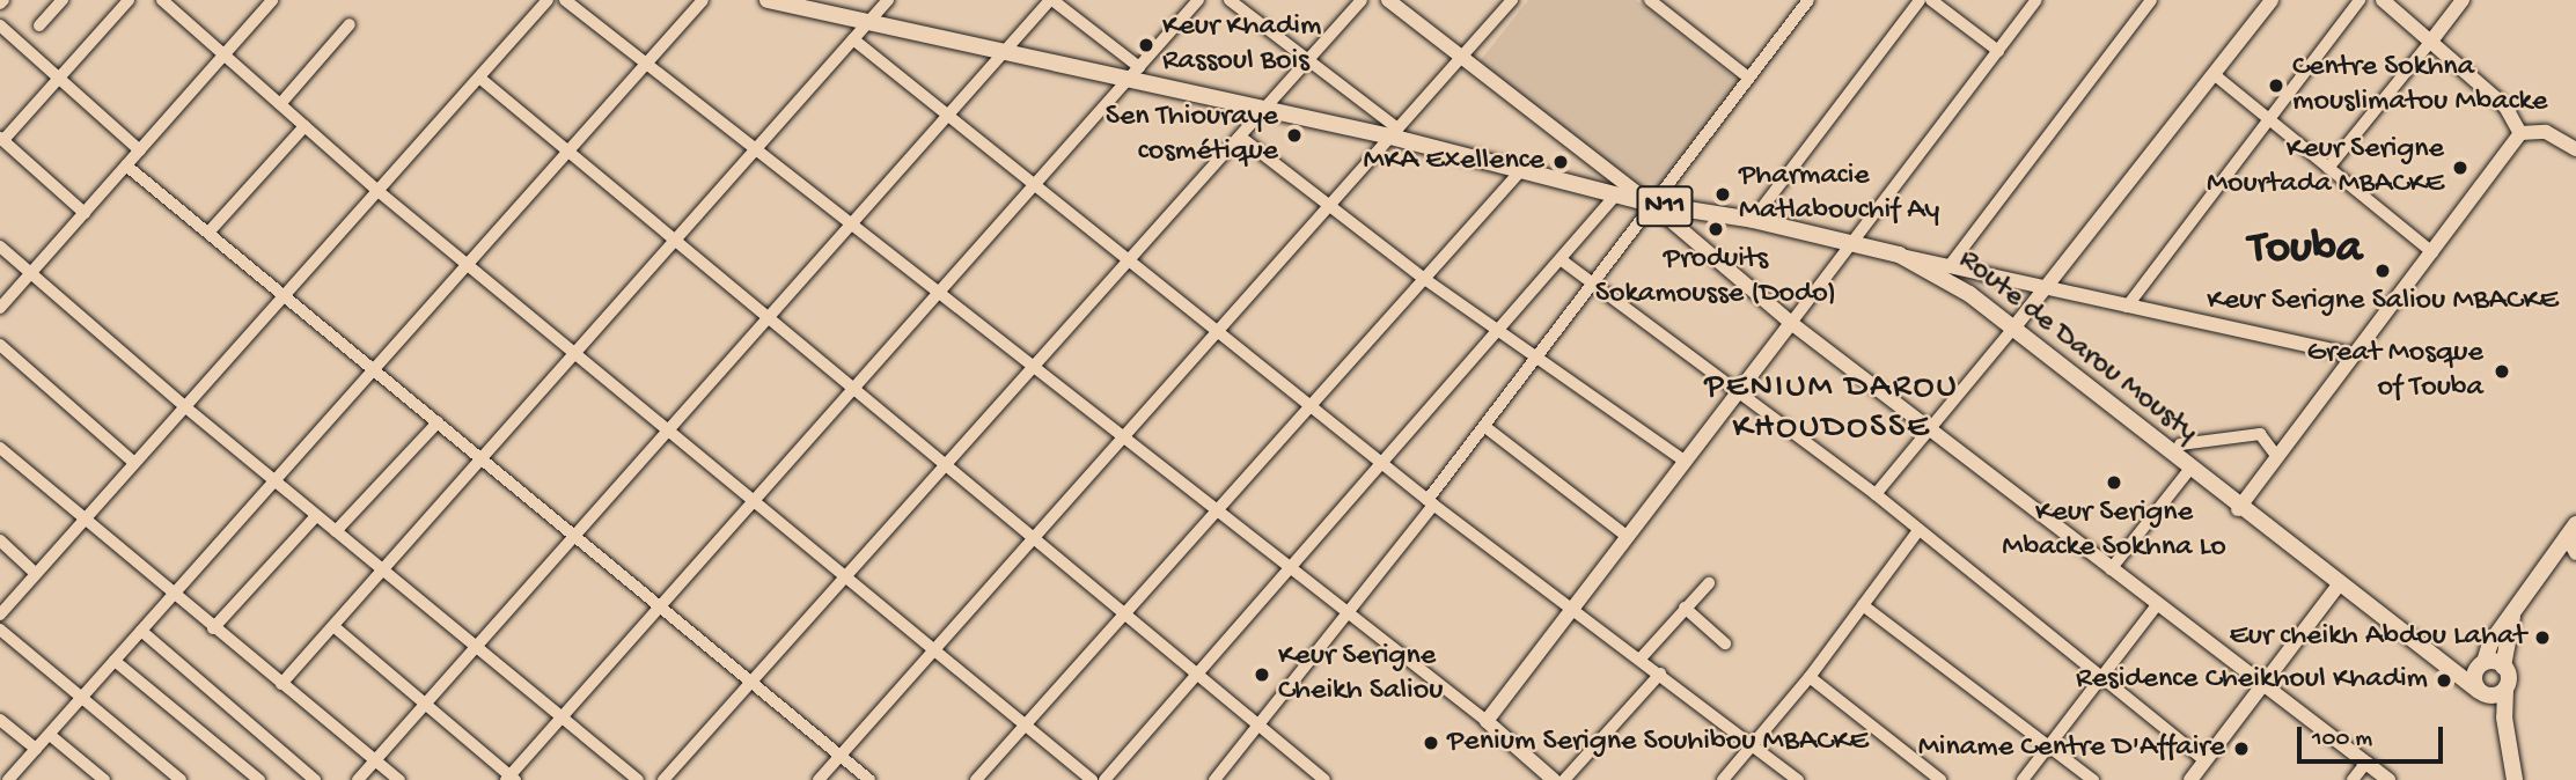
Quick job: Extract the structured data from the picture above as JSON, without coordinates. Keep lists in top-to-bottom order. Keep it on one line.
{"streets":{"main road":["N11","Route de Darou Mousty"]},"districts":["Touba","PENIUM DAROU KHOUDOSSE"],"places":["Keur Khadim Rassoul Bois","Centre Sokhna mouslimatou Mbacke","Sen Thiouraye cosmétique","MKA Exellence","Keur Serigne Mourtada MBACKE","Pharmacie Matlabouchif Ay","Produits Sokamousse (Dodo)","Keur Serigne Saliou MBACKE","Great Mosque of Touba","Keur Serigne Mbacke Sokhna Lo","Eur cheikh Abdou Lahat","Keur Serigne Cheikh Saliou","Residence Cheikhoul Khadim","Penium Serigne Souhibou MBACKE","Miname Centre D'Affaire"],"scale_bar":"100 m"}
